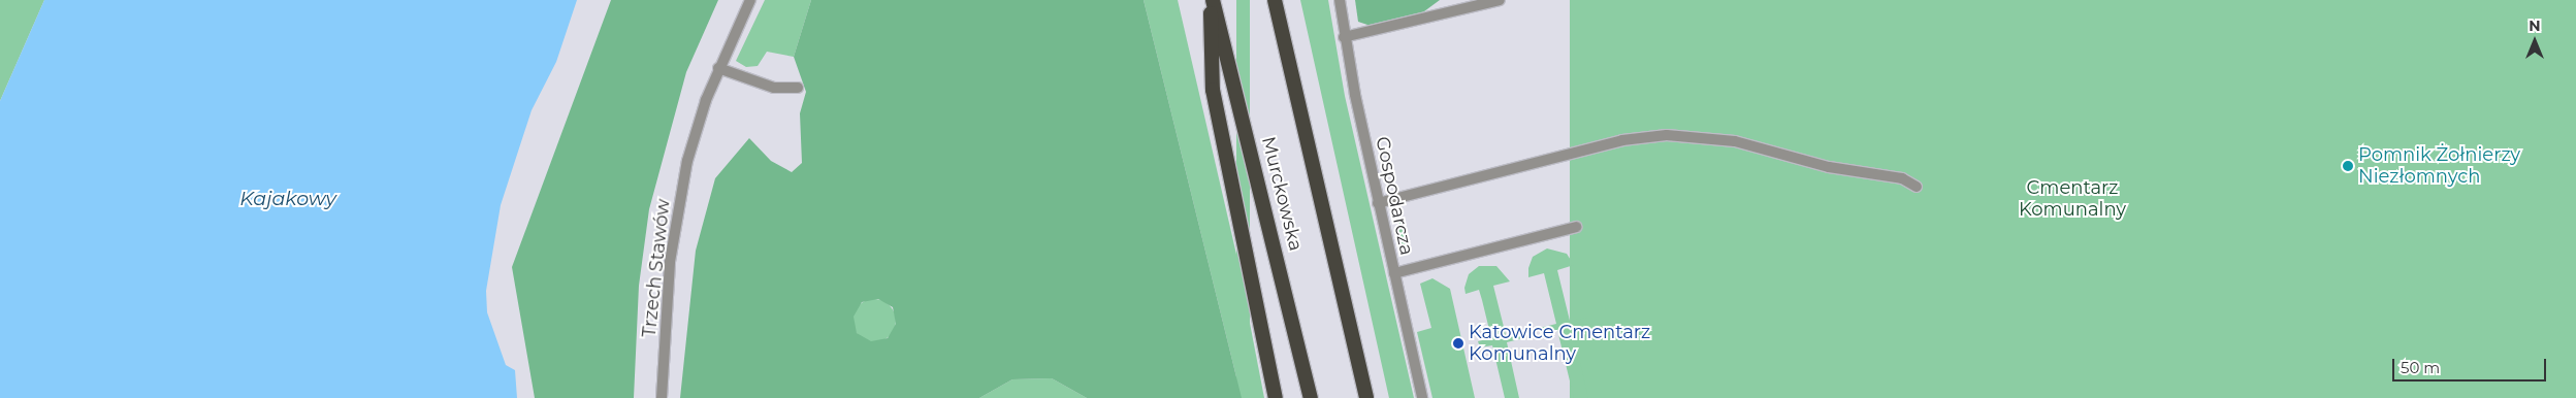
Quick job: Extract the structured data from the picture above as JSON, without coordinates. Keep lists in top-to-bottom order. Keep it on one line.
{"streets":{"highway":["Murckowska"],"street":["Gospodarcza","Trzech Stawów"]},"water":["Kajakowy"],"parks":["Cmentarz Komunalny"],"places":["Pomnik Żołnierzy Niezłomnych","Katowice Cmentarz Komunalny"],"scale_bar":"50 m","north":"top"}
